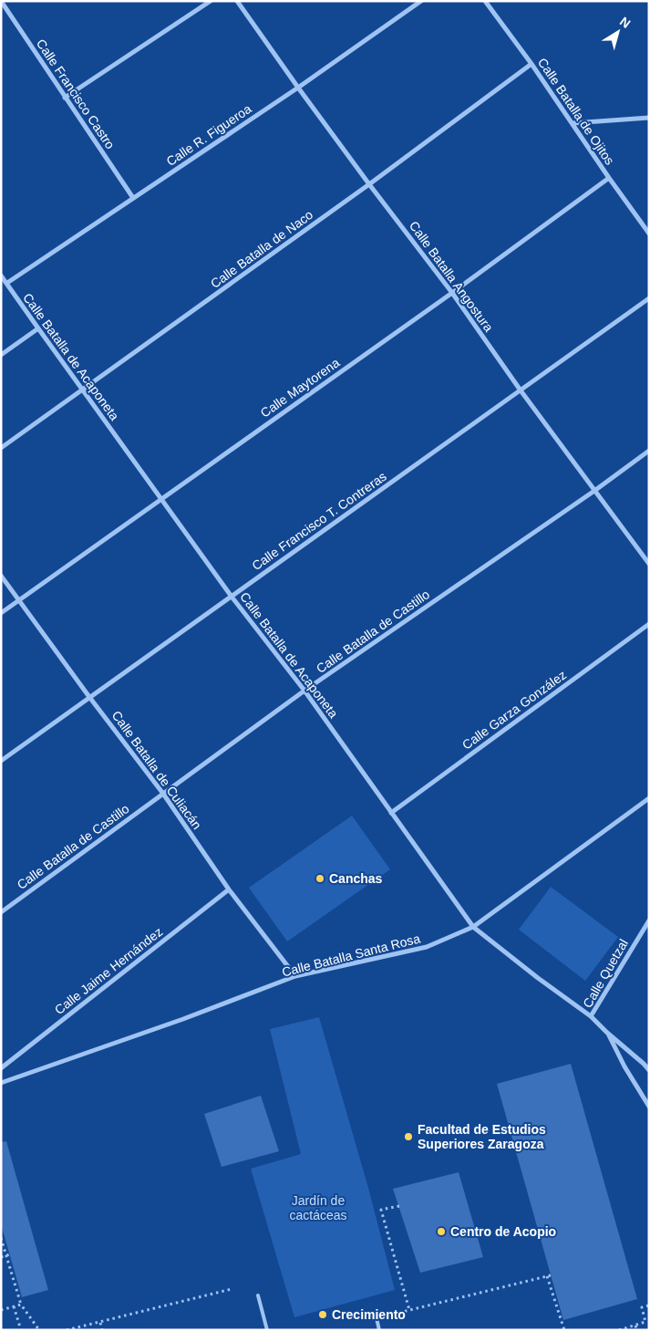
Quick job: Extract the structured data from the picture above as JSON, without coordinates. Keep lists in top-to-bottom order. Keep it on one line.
{"streets":{"street":["Calle Francisco Castro","Calle Batalla de Ojitos","Calle R. Figueroa","Calle Batalla de Naco","Calle Batalla Angostura","Calle Batalla de Acaponeta","Calle Maytorena","Calle Francisco T. Contreras","Calle Batalla de Castillo","Calle Garza González","Calle Batalla de Culiacán","Calle Batalla Santa Rosa","Calle Jaime Hernández","Calle Quetzal"]},"crossings":[["Calle Francisco Castro","Calle R. Figueroa"],["Calle Batalla de Ojitos","Calle Batalla de Naco"],["Calle Batalla de Ojitos","Calle Maytorena"],["Calle R. Figueroa","Calle Batalla Angostura"],["Calle R. Figueroa","Calle Batalla de Acaponeta"],["Calle Batalla de Naco","Calle Batalla Angostura"],["Calle Batalla de Naco","Calle Batalla de Acaponeta"],["Calle Batalla Angostura","Calle Maytorena"],["Calle Batalla Angostura","Calle Francisco T. Contreras"],["Calle Batalla Angostura","Calle Batalla de Castillo"],["Calle Batalla de Acaponeta","Calle Maytorena"],["Calle Batalla de Acaponeta","Calle Francisco T. Contreras"],["Calle Batalla de Acaponeta","Calle Batalla de Castillo"],["Calle Batalla de Acaponeta","Calle Garza González"],["Calle Batalla de Acaponeta","Calle Batalla Santa Rosa"],["Calle Batalla de Acaponeta","Calle Quetzal"],["Calle Maytorena","Calle Batalla de Culiacán"],["Calle Francisco T. Contreras","Calle Batalla de Culiacán"],["Calle Batalla de Castillo","Calle Batalla de Culiacán"],["Calle Batalla de Culiacán","Calle Batalla Santa Rosa"],["Calle Batalla de Culiacán","Calle Jaime Hernández"]],"parks":["Jardín de cactáceas"],"places":["Canchas","Facultad de Estudios Superiores Zaragoza","Centro de Acopio","Crecimiento"],"north":"top right"}
